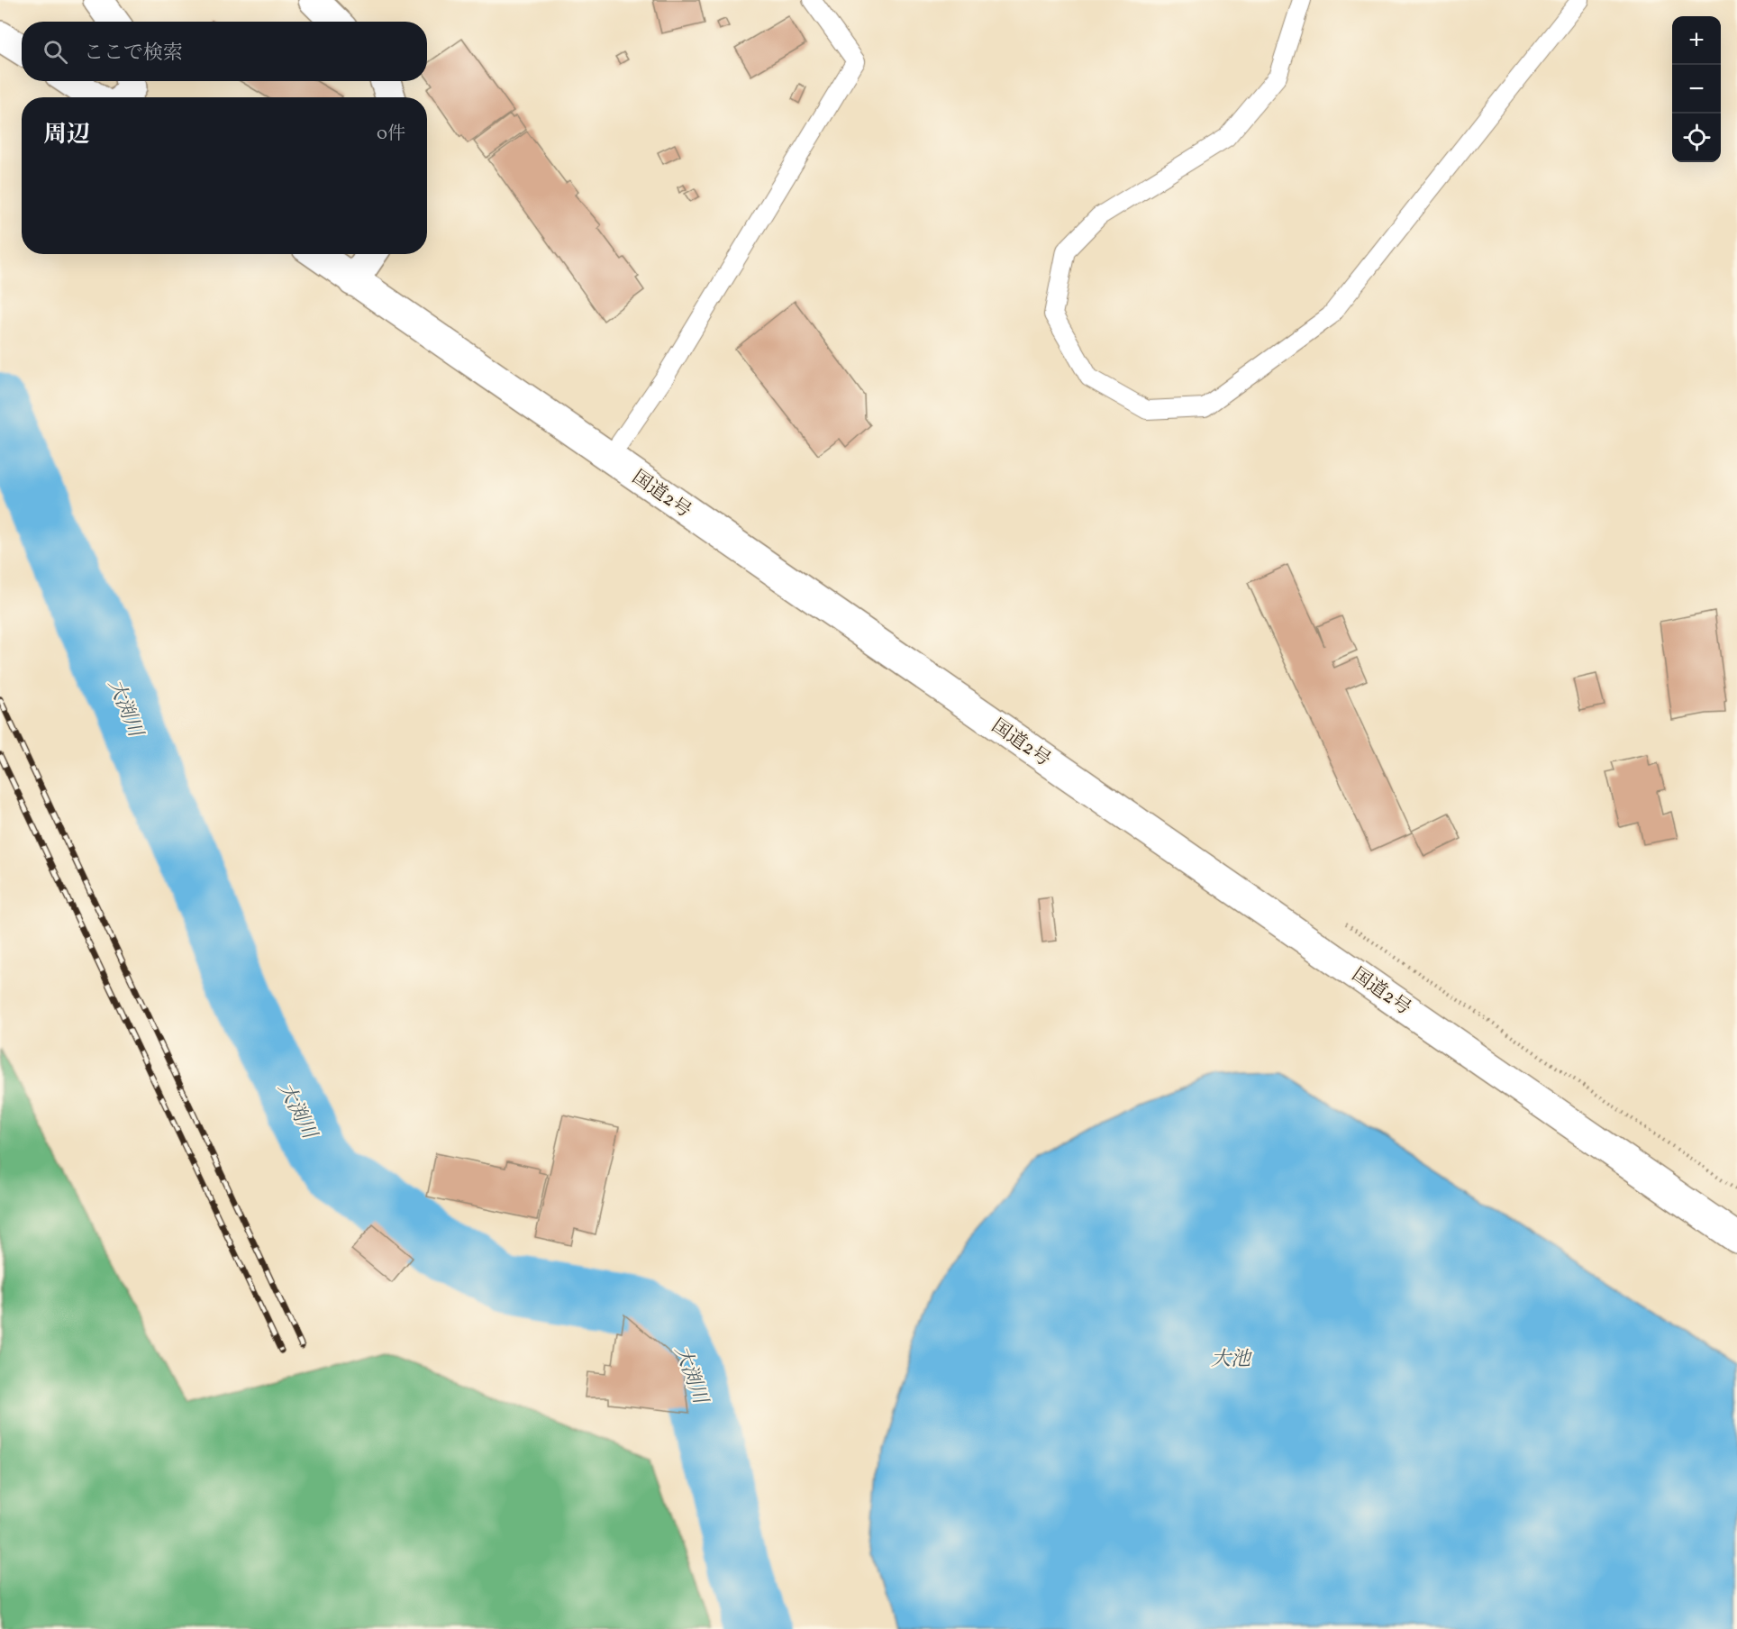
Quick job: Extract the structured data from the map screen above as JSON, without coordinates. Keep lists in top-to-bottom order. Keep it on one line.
{"streets":{"main road":["国道2号"]},"water":["大渕川","大池"],"page":{"map_buttons":["+","−"],"search":"ここで検索","heading":["周辺","0件"]}}
